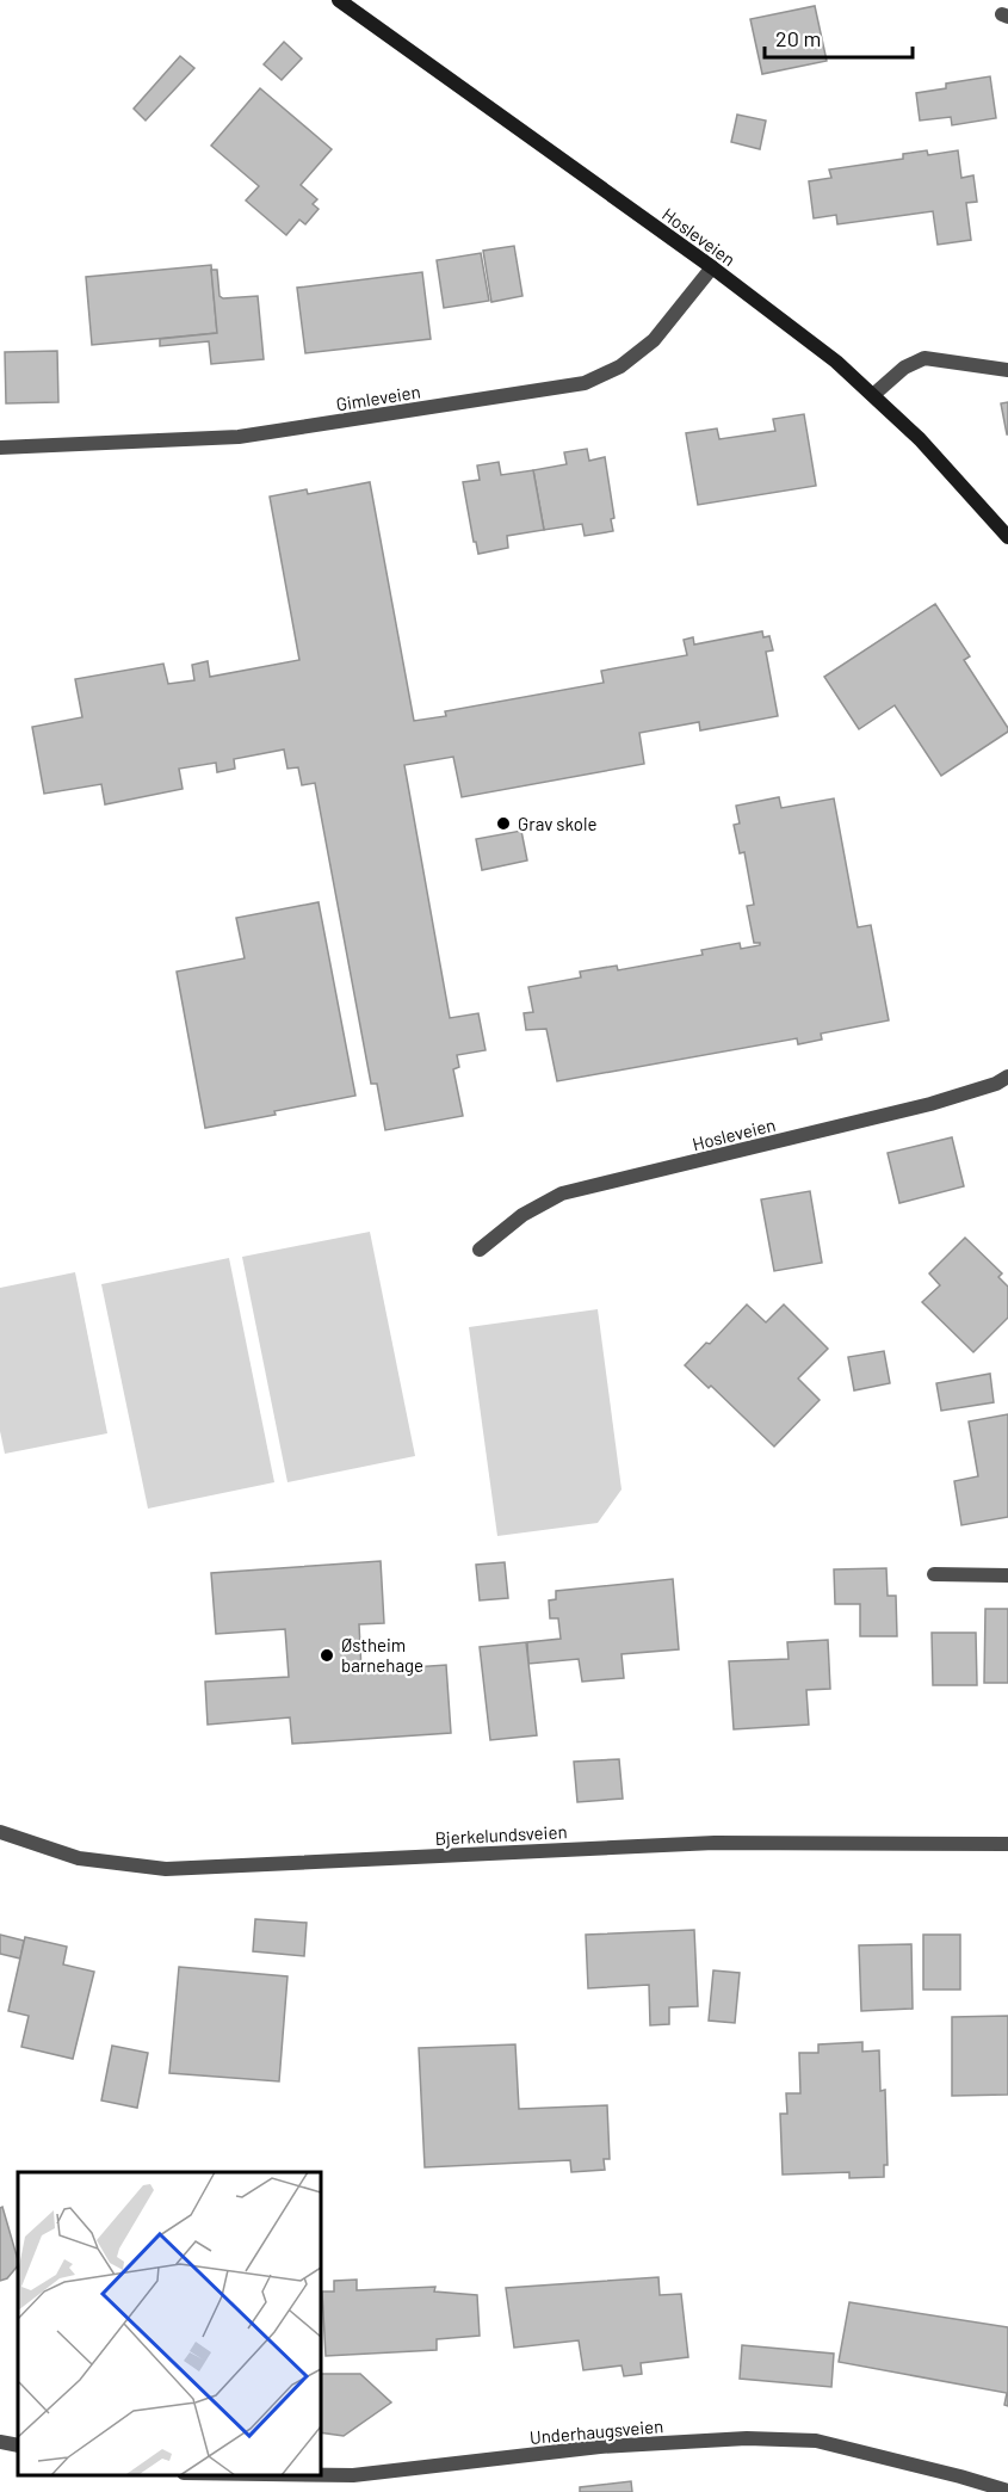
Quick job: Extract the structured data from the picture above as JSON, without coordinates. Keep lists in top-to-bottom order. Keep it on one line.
{"streets":{"main road":["Hosleveien"],"street":["Gimleveien","Bjerkelundsveien","Underhaugsveien"]},"crossings":[["Hosleveien","Gimleveien"]],"places":["Grav skole","Østheim barnehage"],"scale_bar":"20 m"}
